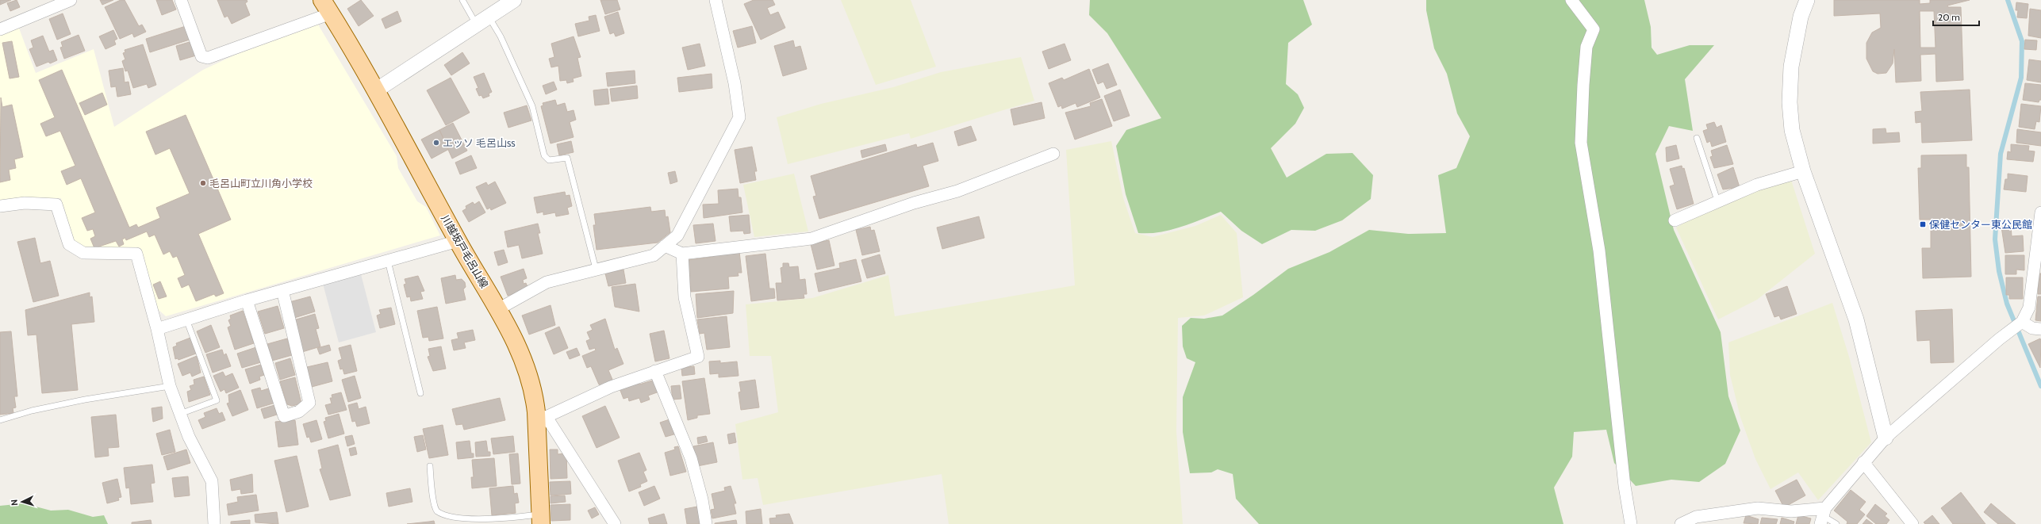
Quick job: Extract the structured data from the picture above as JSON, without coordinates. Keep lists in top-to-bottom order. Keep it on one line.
{"streets":{"main road":["川越坂戸毛呂山線"]},"places":{"other":["エッソ 毛呂山ss","毛呂山町立川角小学校"],"transit":["保健センター東公民館"]},"scale_bar":"20 m","north":"left"}
